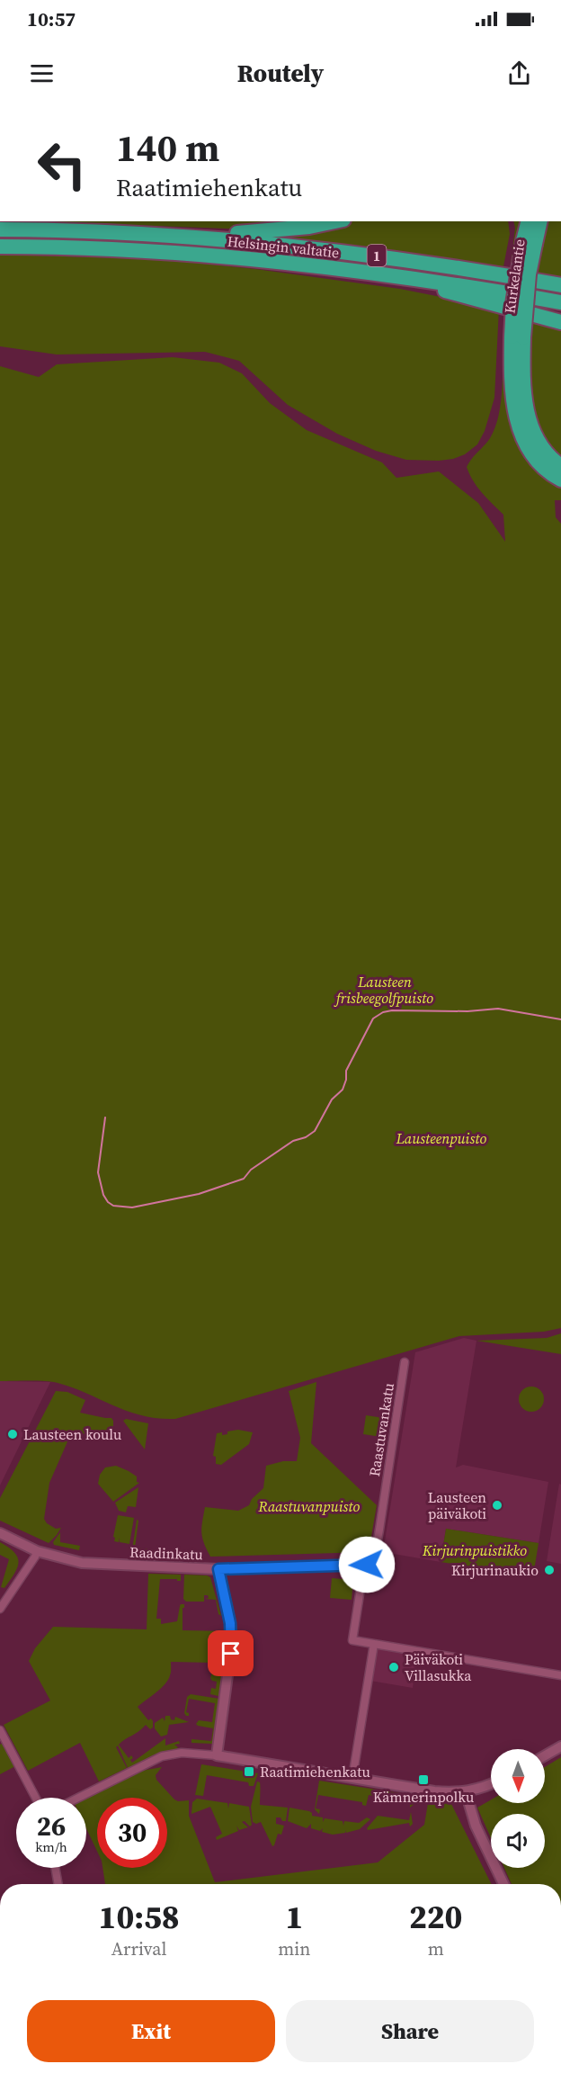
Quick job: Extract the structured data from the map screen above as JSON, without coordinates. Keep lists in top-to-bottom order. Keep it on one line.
{"streets":{"highway":["Helsingin valtatie","1","Kurkelantie"],"street":["Raastuvankatu","Raadinkatu"]},"crossings":[["Raastuvankatu","Raadinkatu"]],"parks":["Lausteen frisbeegolfpuisto","Lausteenpuisto","Raastuvanpuisto","Kirjurinpuistikko"],"places":{"other":["Lausteen koulu","Lausteen päiväkoti","Kirjurinaukio","Päiväkoti Villasukka"],"transit":["Raatimiehenkatu","Kämnerinpolku"]},"north":"bottom","page":{"status":"10:57","header":"Routely","turn":["140 m","Raatimiehenkatu"],"speed":"26 km/h","limit":"30","eta":["10:58","Arrival","1","min","220","m"],"buttons":["Exit","Share"]}}
